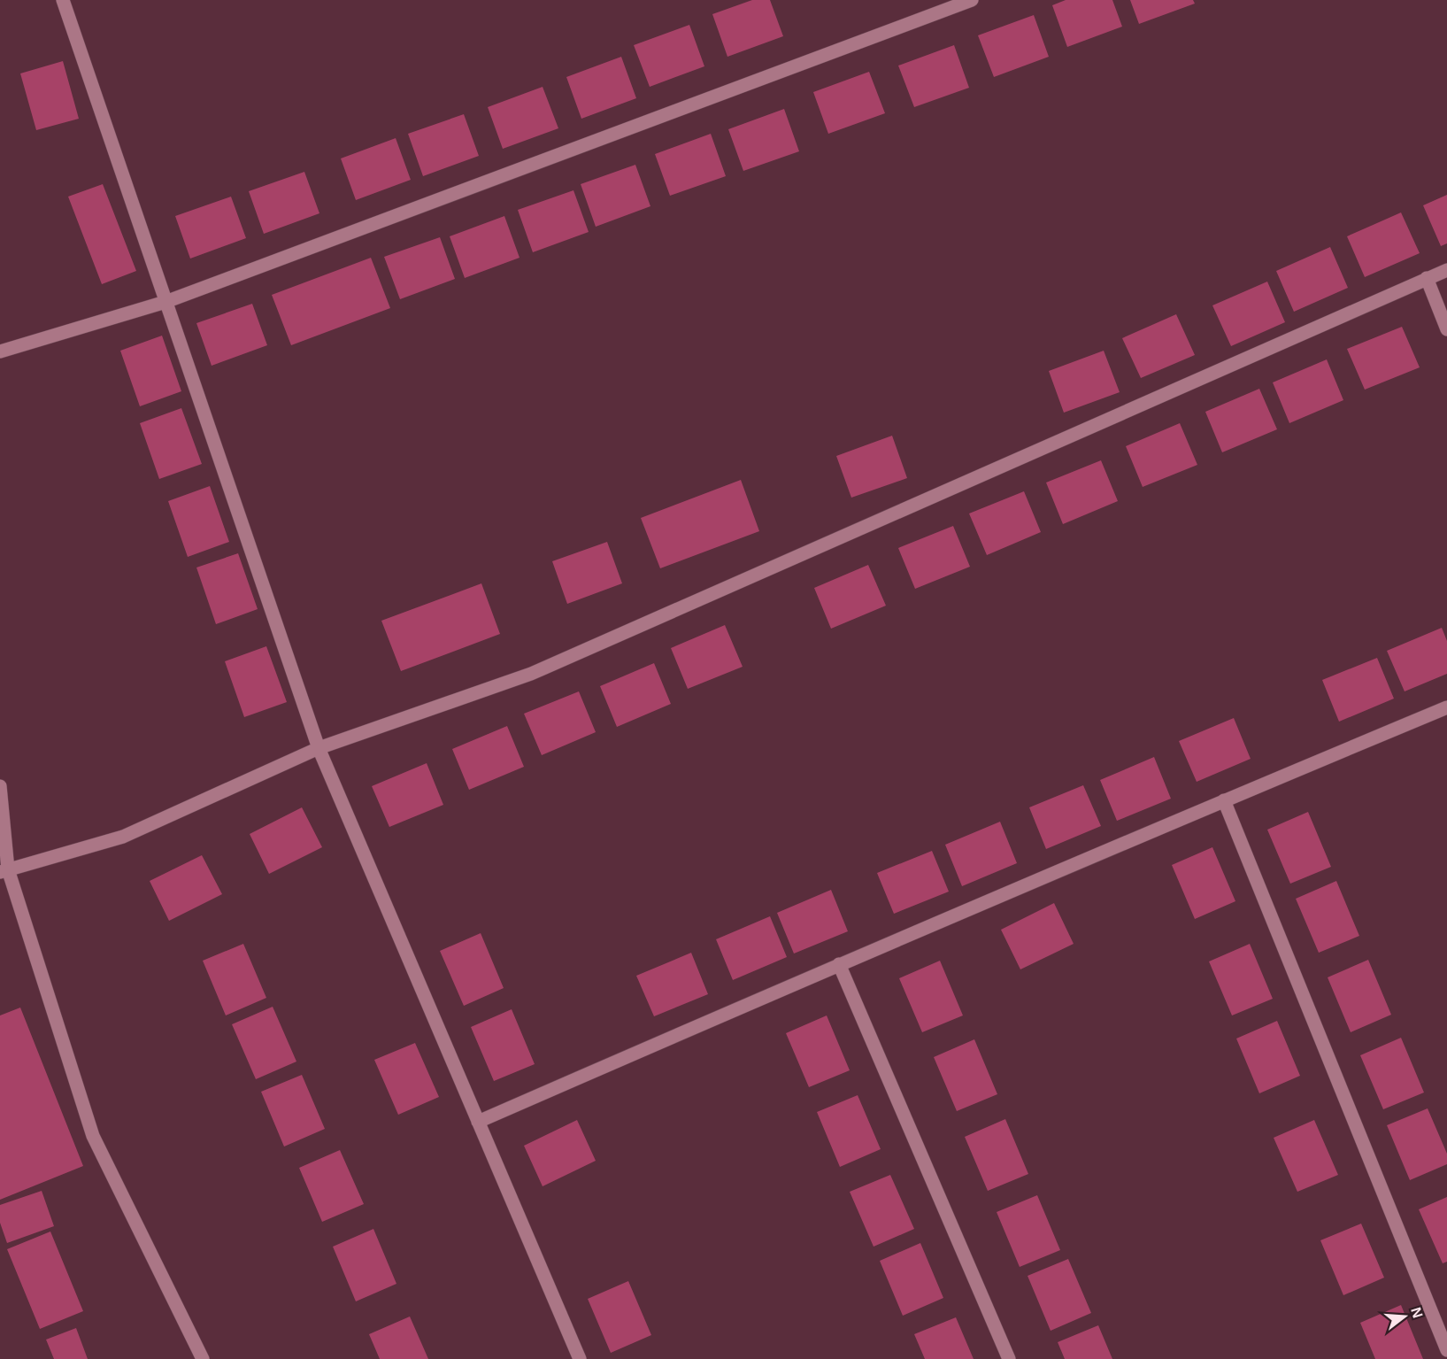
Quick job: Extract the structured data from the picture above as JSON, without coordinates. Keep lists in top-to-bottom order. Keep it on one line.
{"north":"right"}
